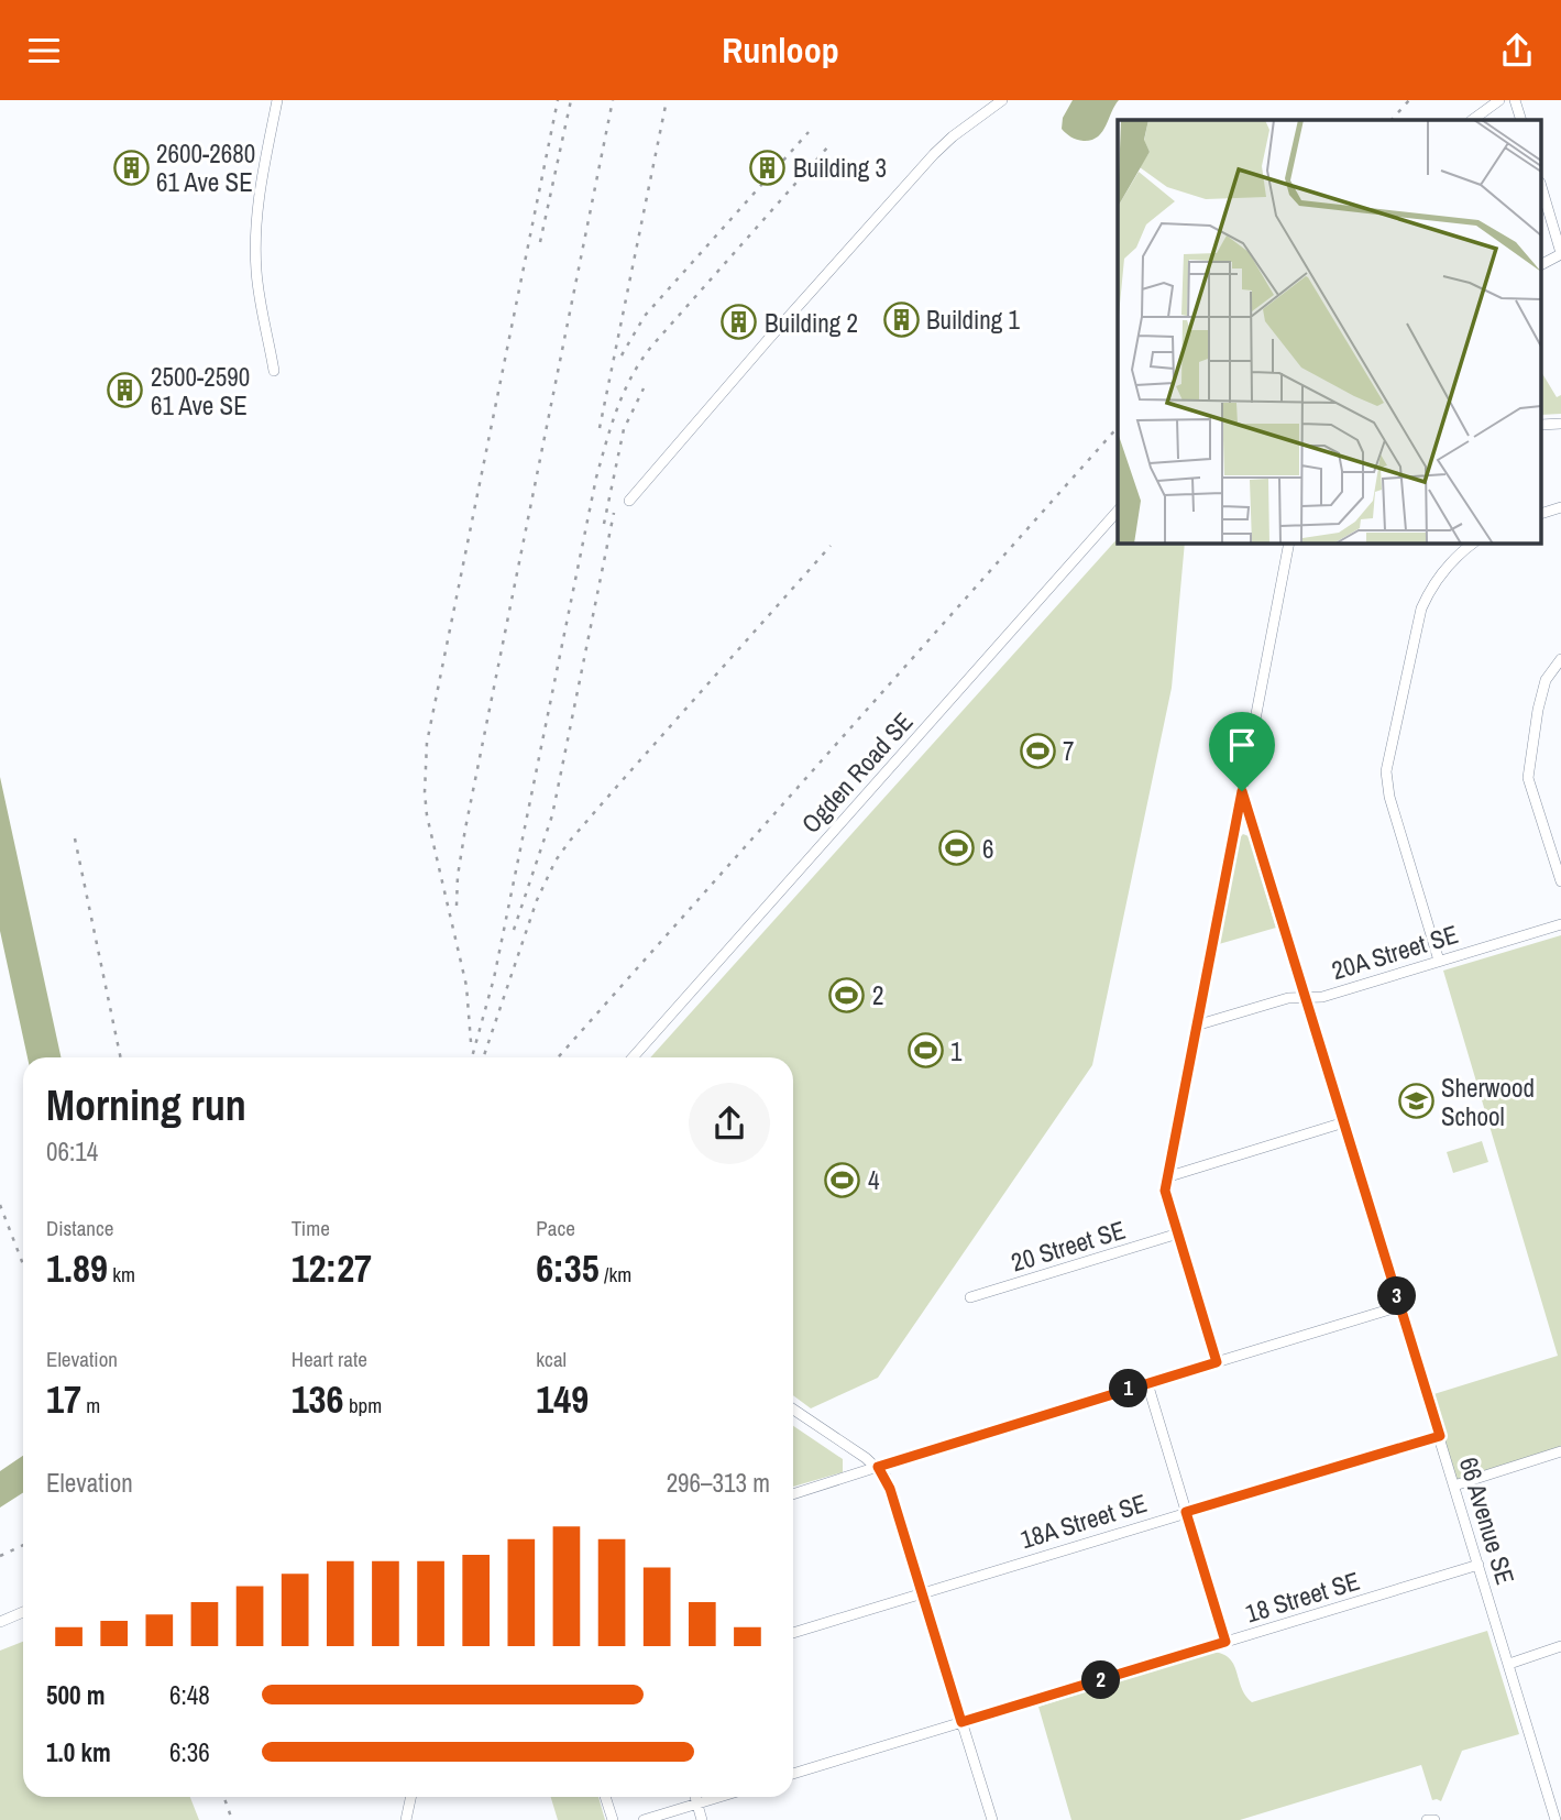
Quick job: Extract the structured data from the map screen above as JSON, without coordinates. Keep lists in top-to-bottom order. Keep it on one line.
{"streets":{"street":["Ogden Road SE","20A Street SE","20 Street SE","18A Street SE","66 Avenue SE","18 Street SE"]},"crossings":[["20A Street SE","66 Avenue SE"],["18A Street SE","66 Avenue SE"],["66 Avenue SE","18 Street SE"]],"places":{"building":["2600-2680 61 Ave SE","Building 3","Building 1","Building 2","2500-2590 61 Ave SE"],"sports":["7","6","2","1","4"],"school or university":["Sherwood School"]},"page":{"header":"Runloop","heading":["Morning run","06:14"],"stats":[["Distance","1.89 km"],["Time","12:27"],["Pace","6:35 /km"],["Elevation","17 m"],["Heart rate","136 bpm"],["kcal","149"]],"pins":["3","1","2"],"chart":["Elevation","296–313 m"],"list":[{"name":"500 m","note":"6:48"},{"name":"1.0 km","note":"6:36"}]}}
